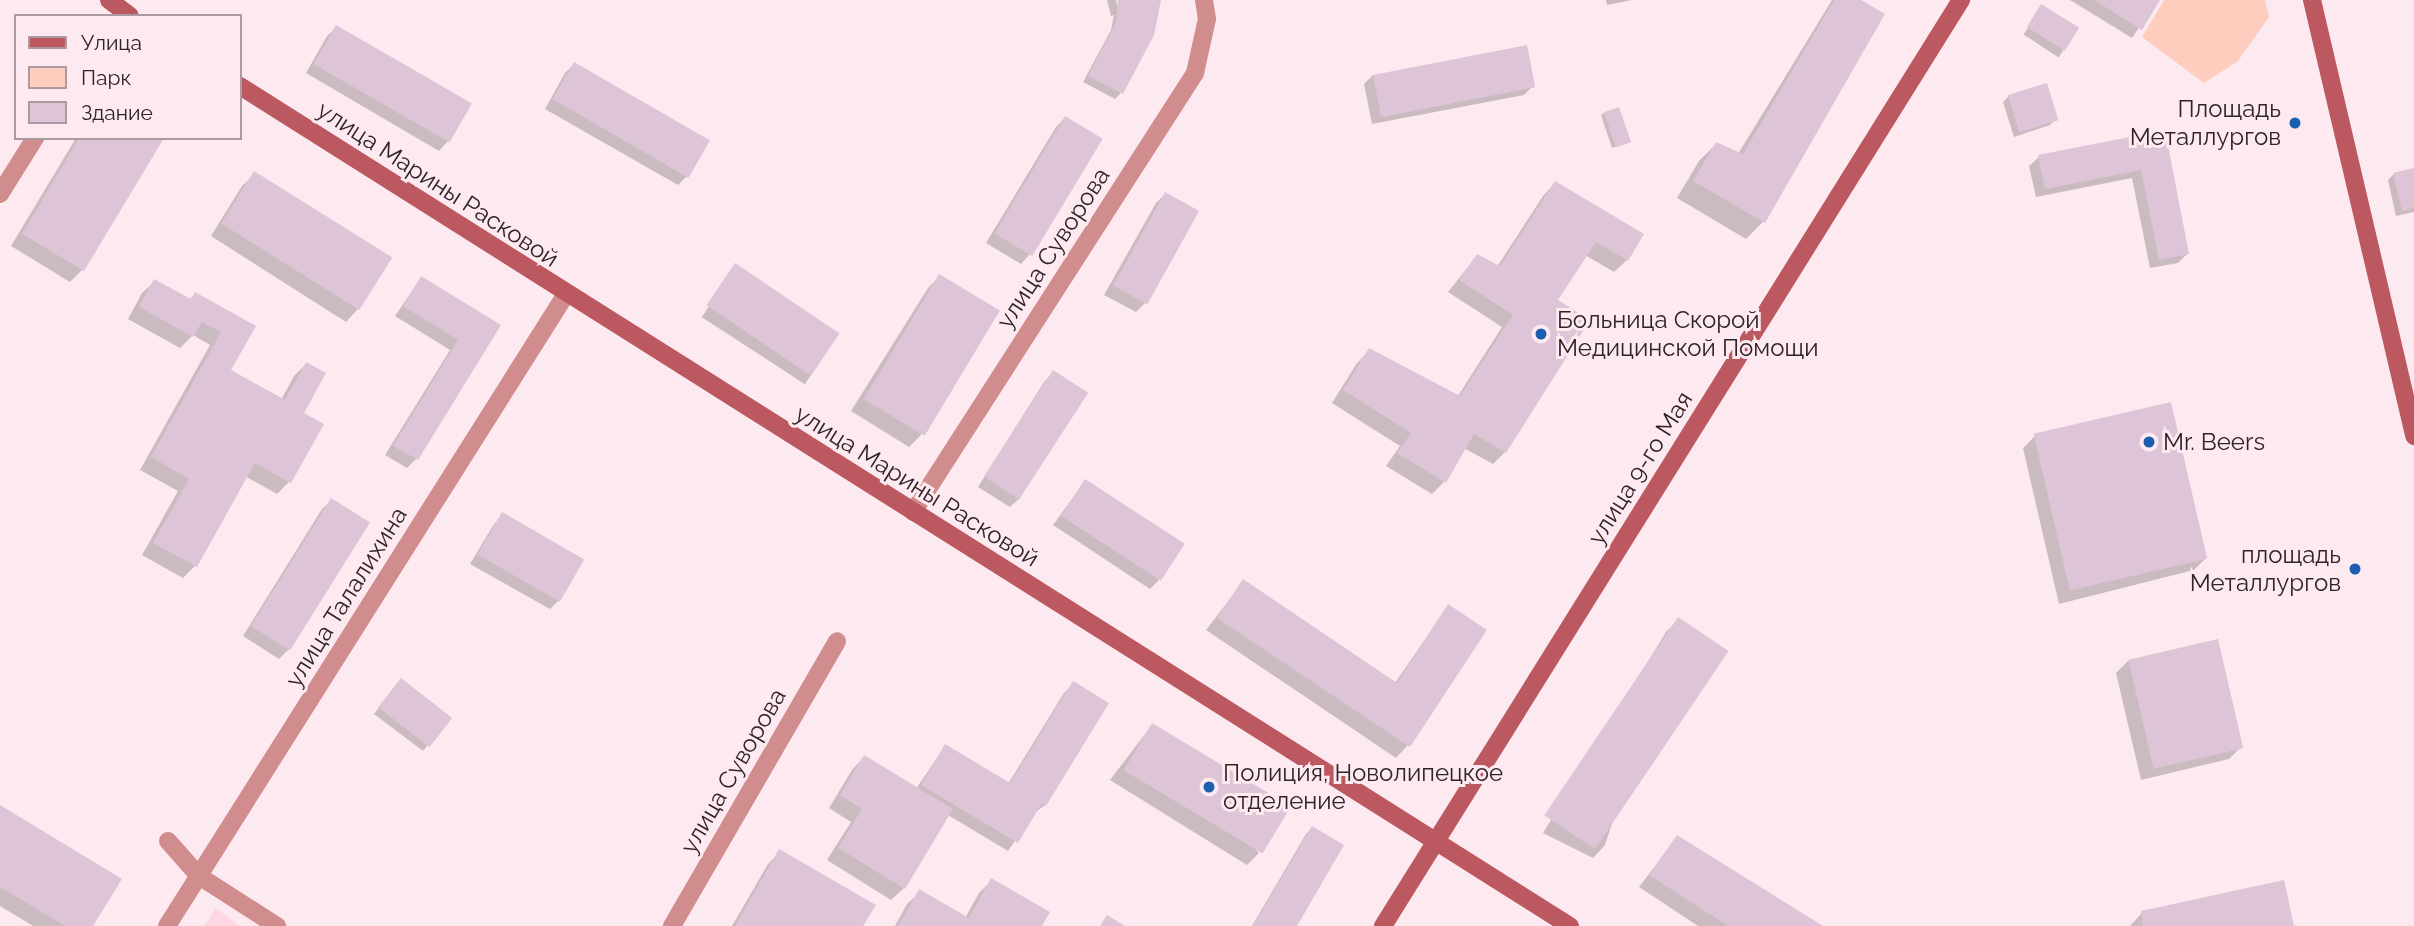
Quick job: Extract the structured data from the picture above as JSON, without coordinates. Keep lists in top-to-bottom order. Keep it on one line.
{"streets":{"main road":["улица Марины Расковой","улица 9-го Мая"],"street":["улица Суворова","улица Талалихина"]},"crossings":[["улица Марины Расковой","улица Суворова"],["улица Марины Расковой","улица 9-го Мая"],["улица Марины Расковой","улица Талалихина"]],"places":["Площадь Металлургов","Больница Скорой Медицинской Помощи","Mr. Beers","площадь Металлургов","Полиция, Новолипецкое отделение"],"legend":["Улица","Парк","Здание"]}
